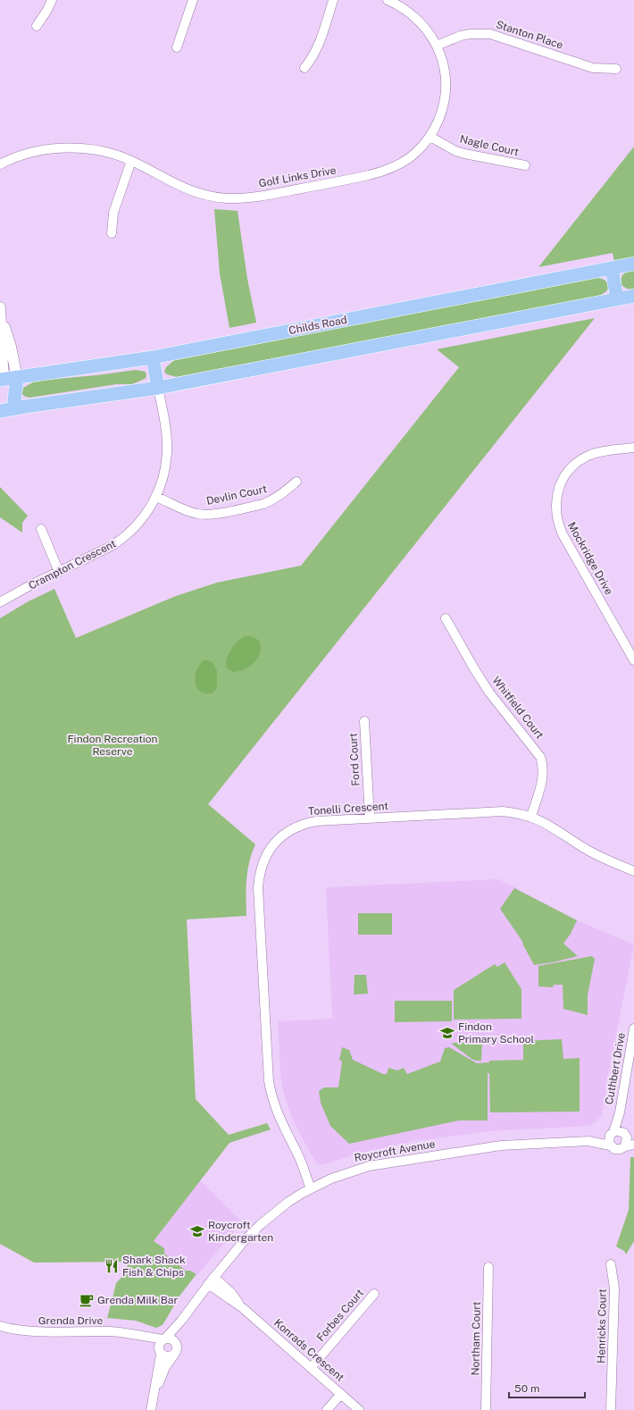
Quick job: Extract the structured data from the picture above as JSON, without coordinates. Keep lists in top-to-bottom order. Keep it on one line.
{"streets":{"main road":["Childs Road","Crampton Crescent"],"street":["Stanton Place","Nagle Court","Golf Links Drive","Devlin Court","Mockridge Drive","Whitfield Court","Ford Court","Tonelli Crescent","Cuthbert Drive","Roycroft Avenue","Forbes Court","Grenda Drive","Henricks Court","Northam Court","Konrads Crescent"]},"crossings":[["Stanton Place","Golf Links Drive"],["Nagle Court","Golf Links Drive"],["Childs Road","Crampton Crescent"],["Devlin Court","Crampton Crescent"],["Whitfield Court","Tonelli Crescent"],["Ford Court","Tonelli Crescent"],["Tonelli Crescent","Roycroft Avenue"],["Cuthbert Drive","Roycroft Avenue"],["Roycroft Avenue","Grenda Drive"],["Roycroft Avenue","Konrads Crescent"],["Forbes Court","Konrads Crescent"]],"parks":["Findon Recreation Reserve"],"places":{"school or university":["Findon Primary School","Roycroft Kindergarten"],"restaurant":["Shark Shack Fish & Chips"],"cafe":["Grenda Milk Bar"]},"scale_bar":"50 m"}
